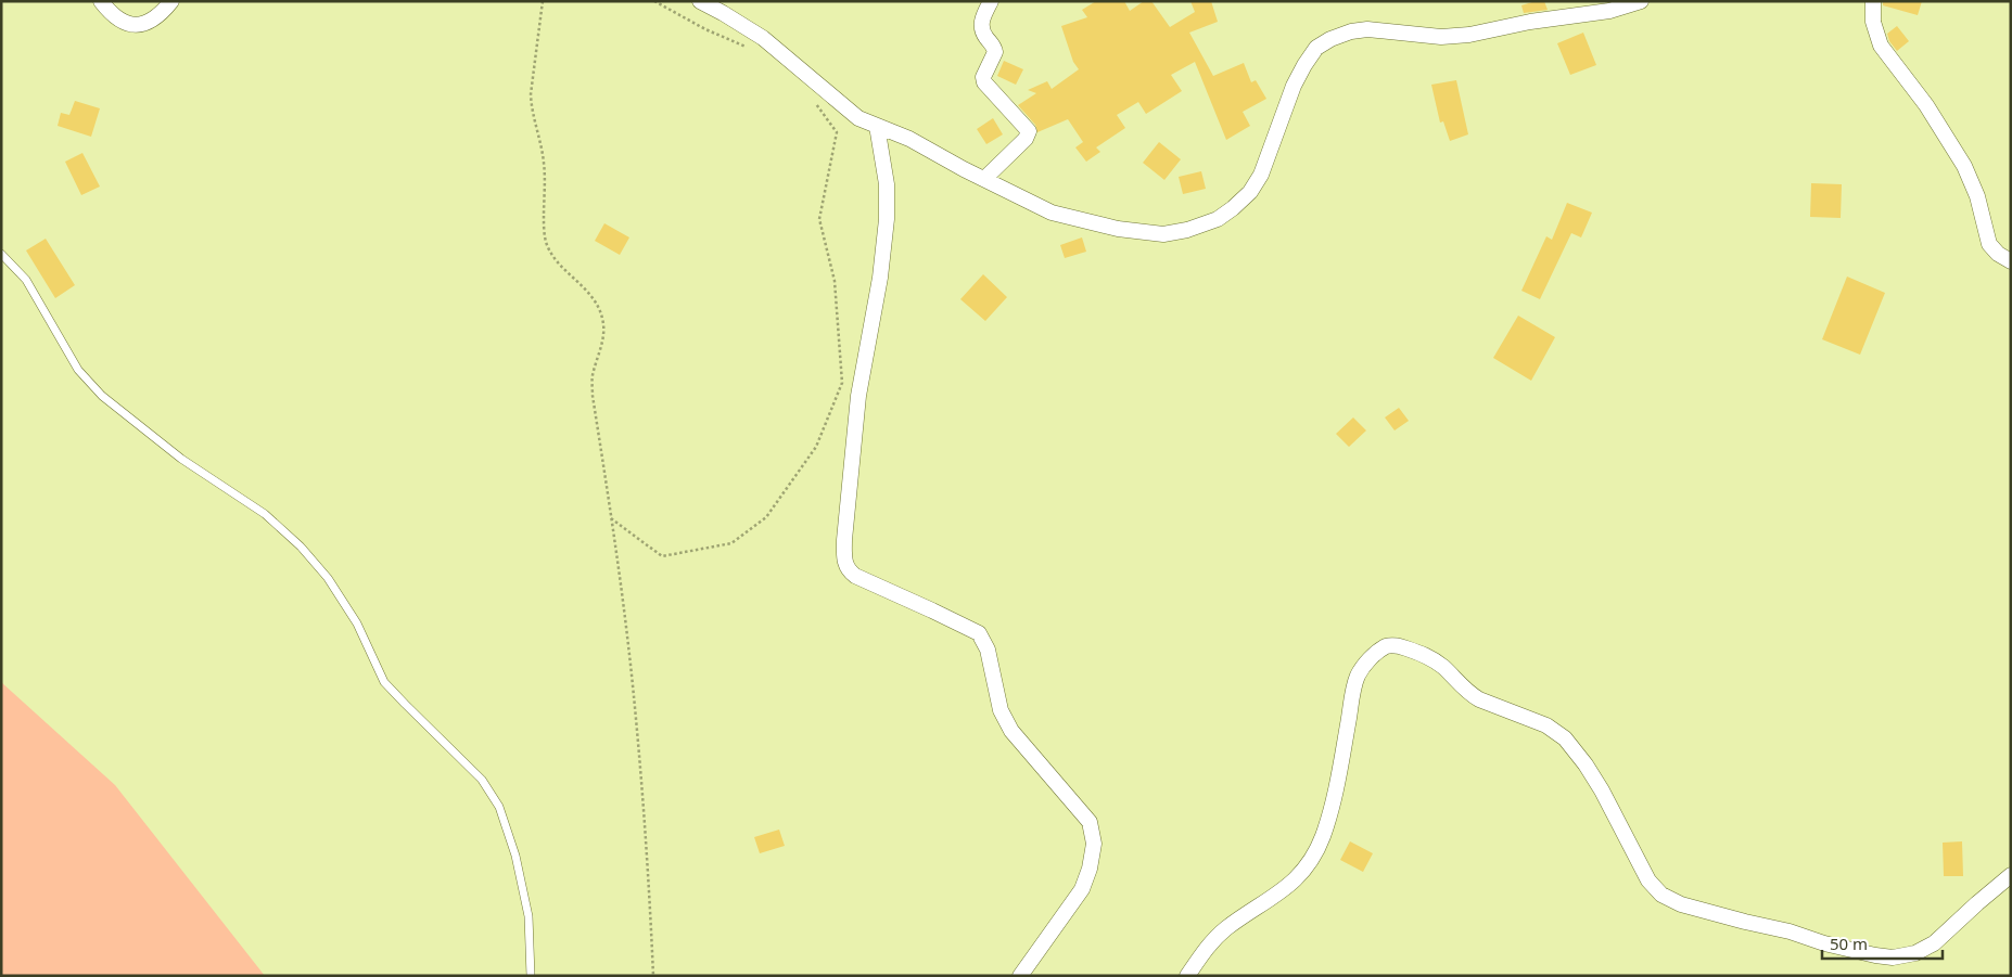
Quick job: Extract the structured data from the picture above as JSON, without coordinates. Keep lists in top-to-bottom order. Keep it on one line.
{"scale_bar":"50 m"}
